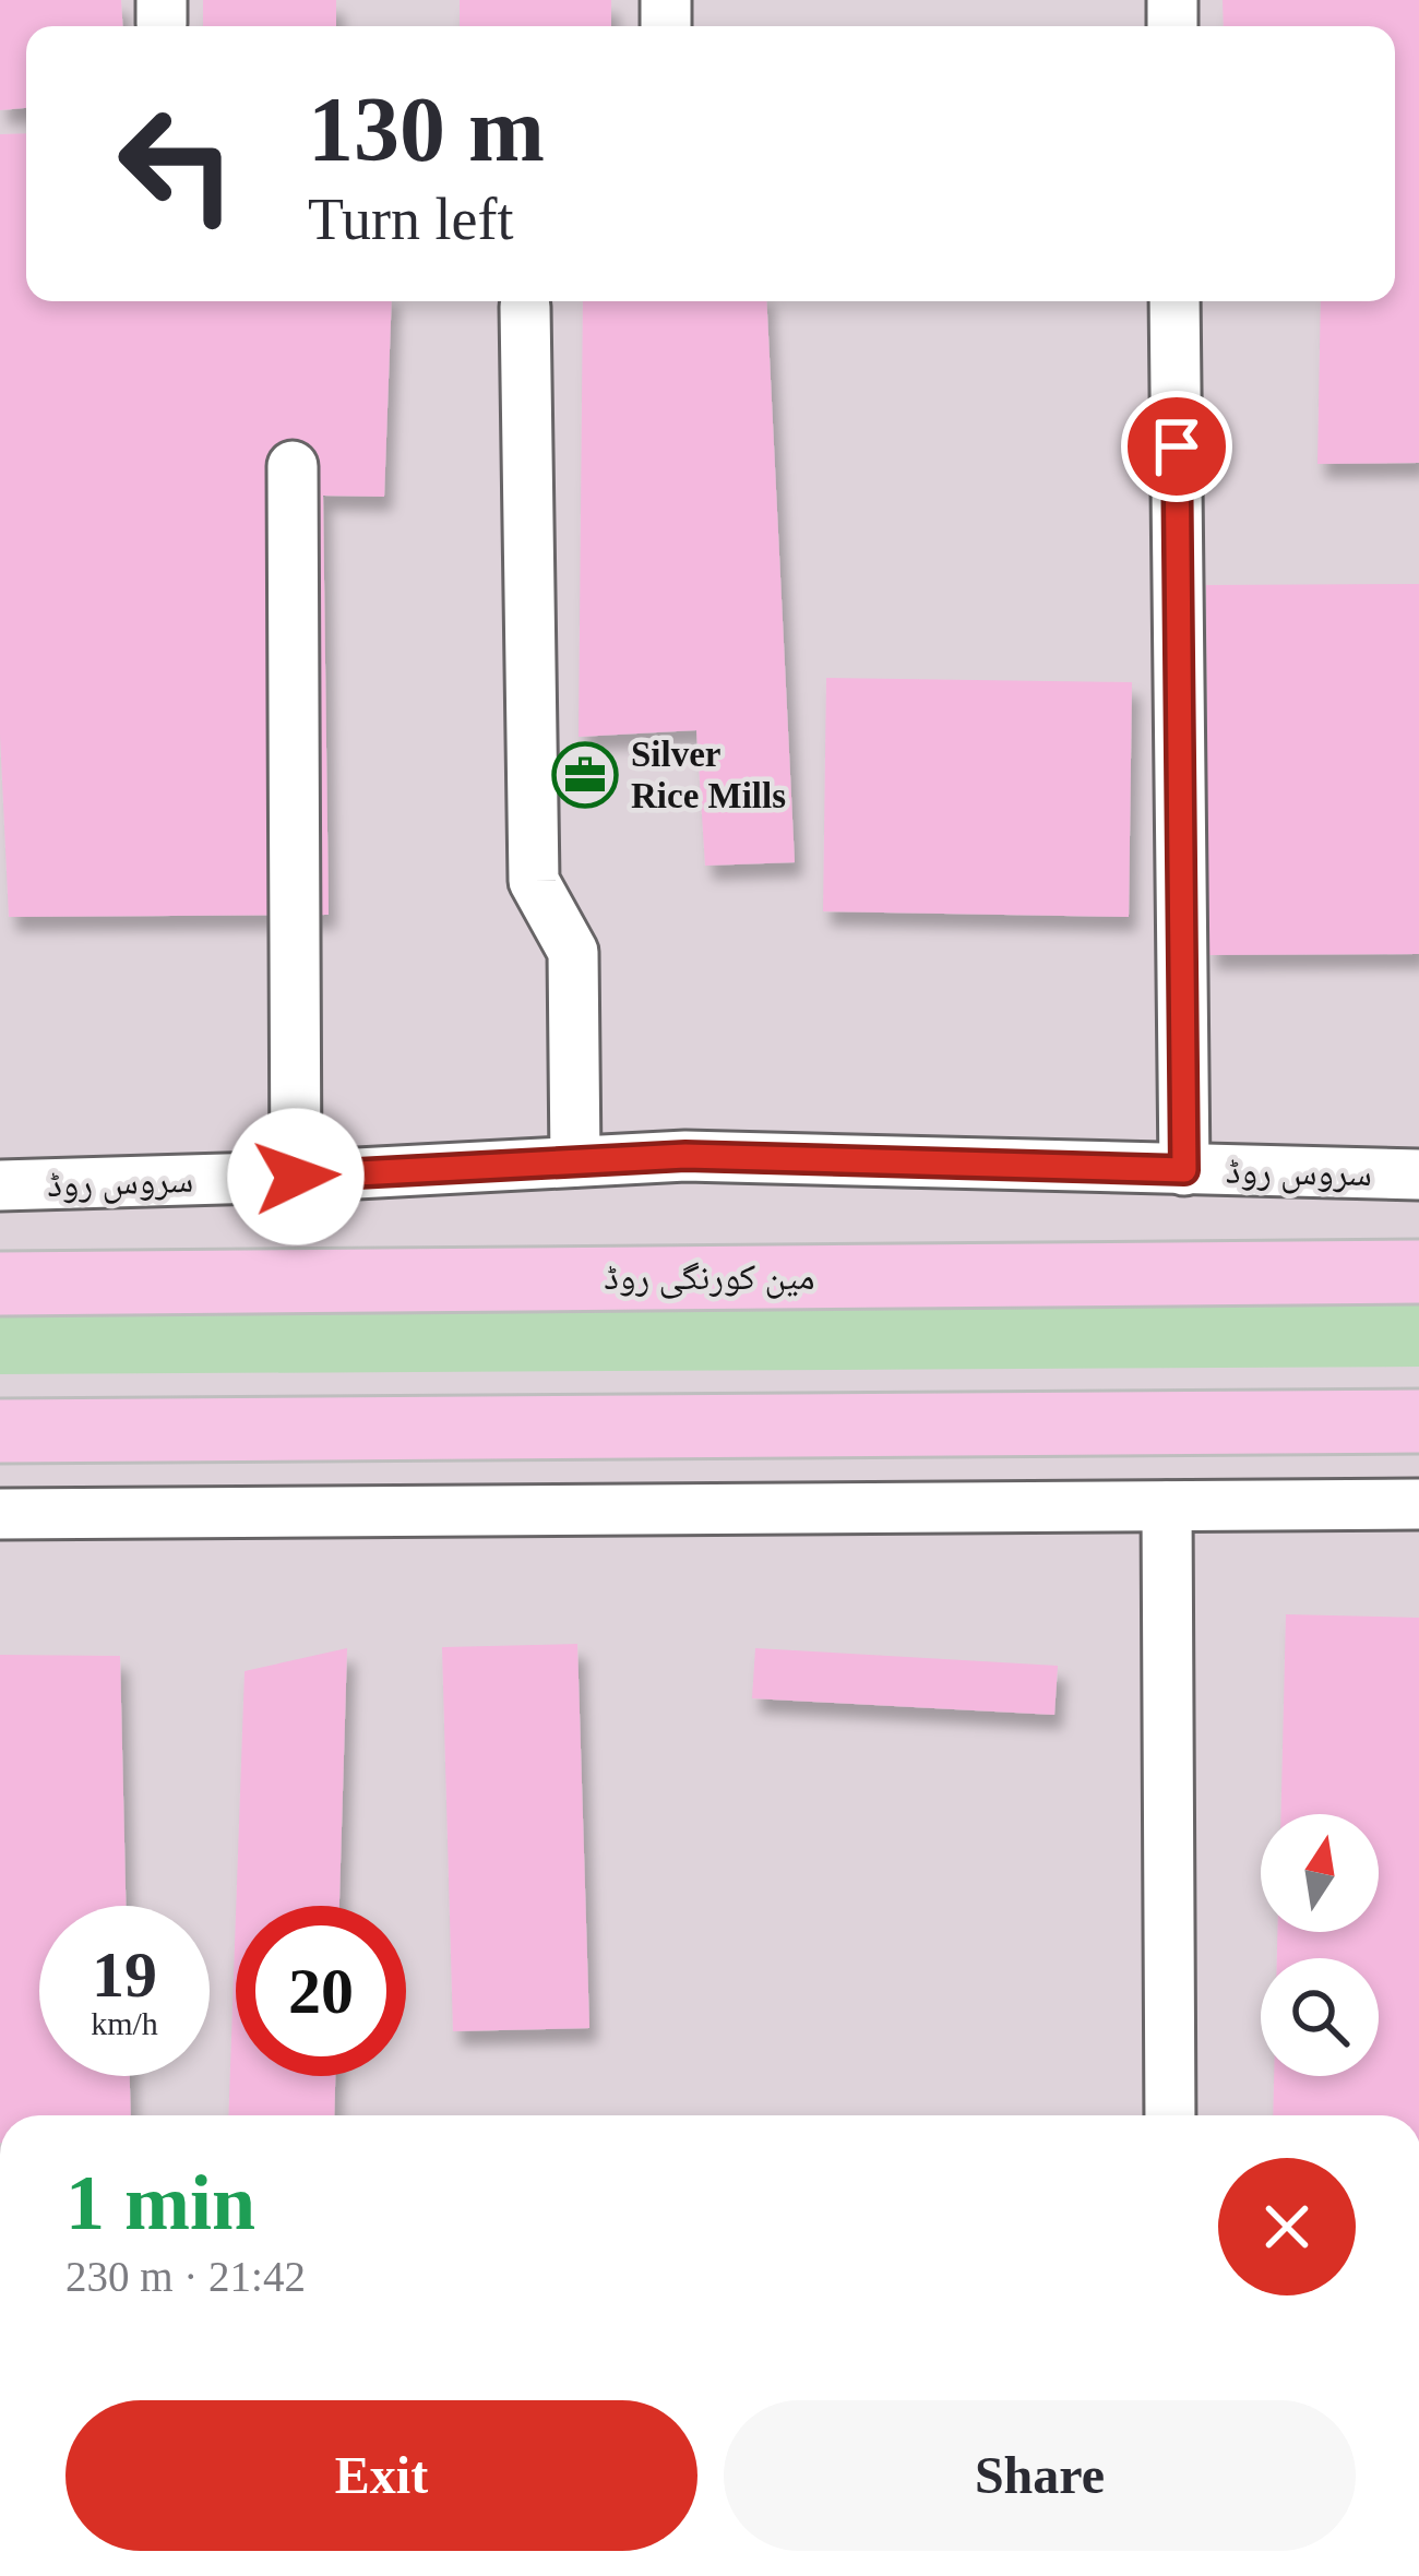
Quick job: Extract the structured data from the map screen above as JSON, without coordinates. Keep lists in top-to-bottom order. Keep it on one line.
{"streets":{"main road":["مین کورنگی روڈ"],"street":["سروس روڈ"]},"places":{"office":["Silver Rice Mills"]},"north":"top","page":{"turn":["130 m","Turn left"],"speed":"19 km/h","limit":"20","heading":["1 min","230 m · 21:42"],"buttons":["Exit","Share"]}}
